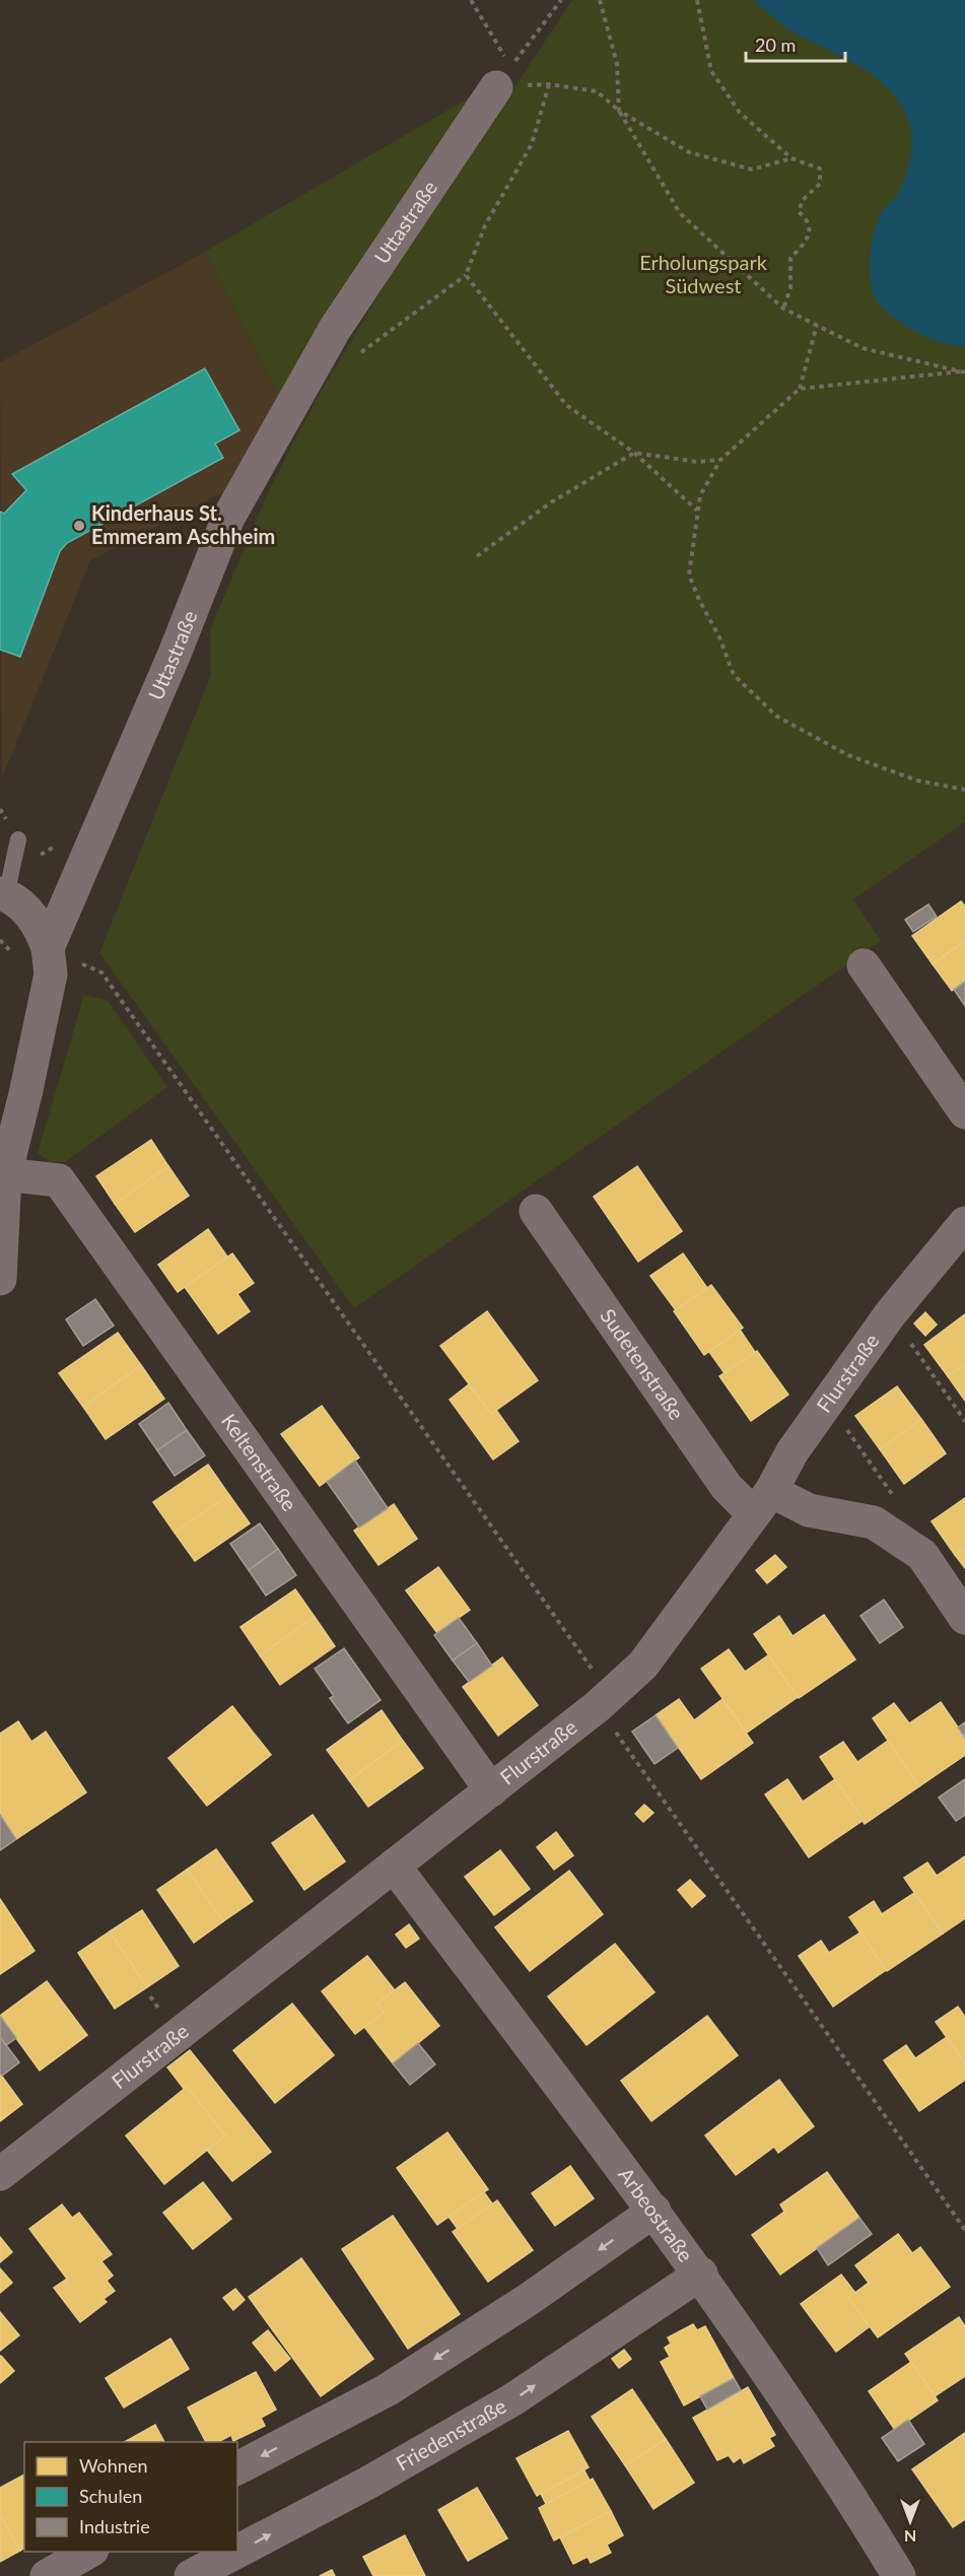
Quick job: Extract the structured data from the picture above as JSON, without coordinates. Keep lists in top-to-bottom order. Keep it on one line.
{"streets":{"street":["Uttastraße","Sudetenstraße","Flurstraße","Keltenstraße","Arbeostraße","Friedenstraße"]},"crossings":[["Uttastraße","Keltenstraße"],["Sudetenstraße","Flurstraße"],["Flurstraße","Keltenstraße"],["Flurstraße","Arbeostraße"],["Arbeostraße","Friedenstraße"]],"parks":["Erholungspark Südwest"],"places":["Kinderhaus St. Emmeram Aschheim"],"legend":["Wohnen","Schulen","Industrie"],"scale_bar":"20 m","north":"bottom"}
